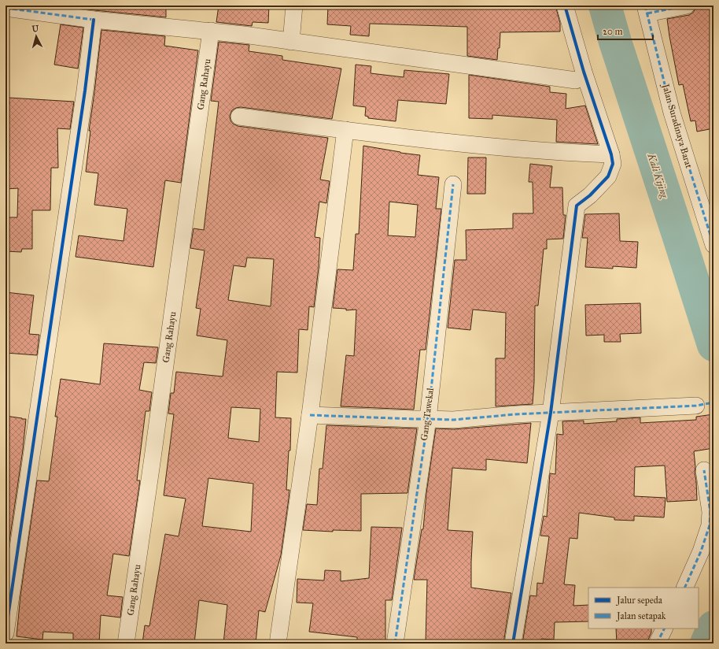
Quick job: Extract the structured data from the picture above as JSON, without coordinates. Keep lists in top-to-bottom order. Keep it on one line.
{"streets":{"street":["Gang Rahayu","Jalan Suradinaya Barat","Gang Tawekal"]},"water":["Kali Kijing"],"legend":["Jalur sepeda","Jalan setapak"],"scale_bar":"20 m","north":"top"}
